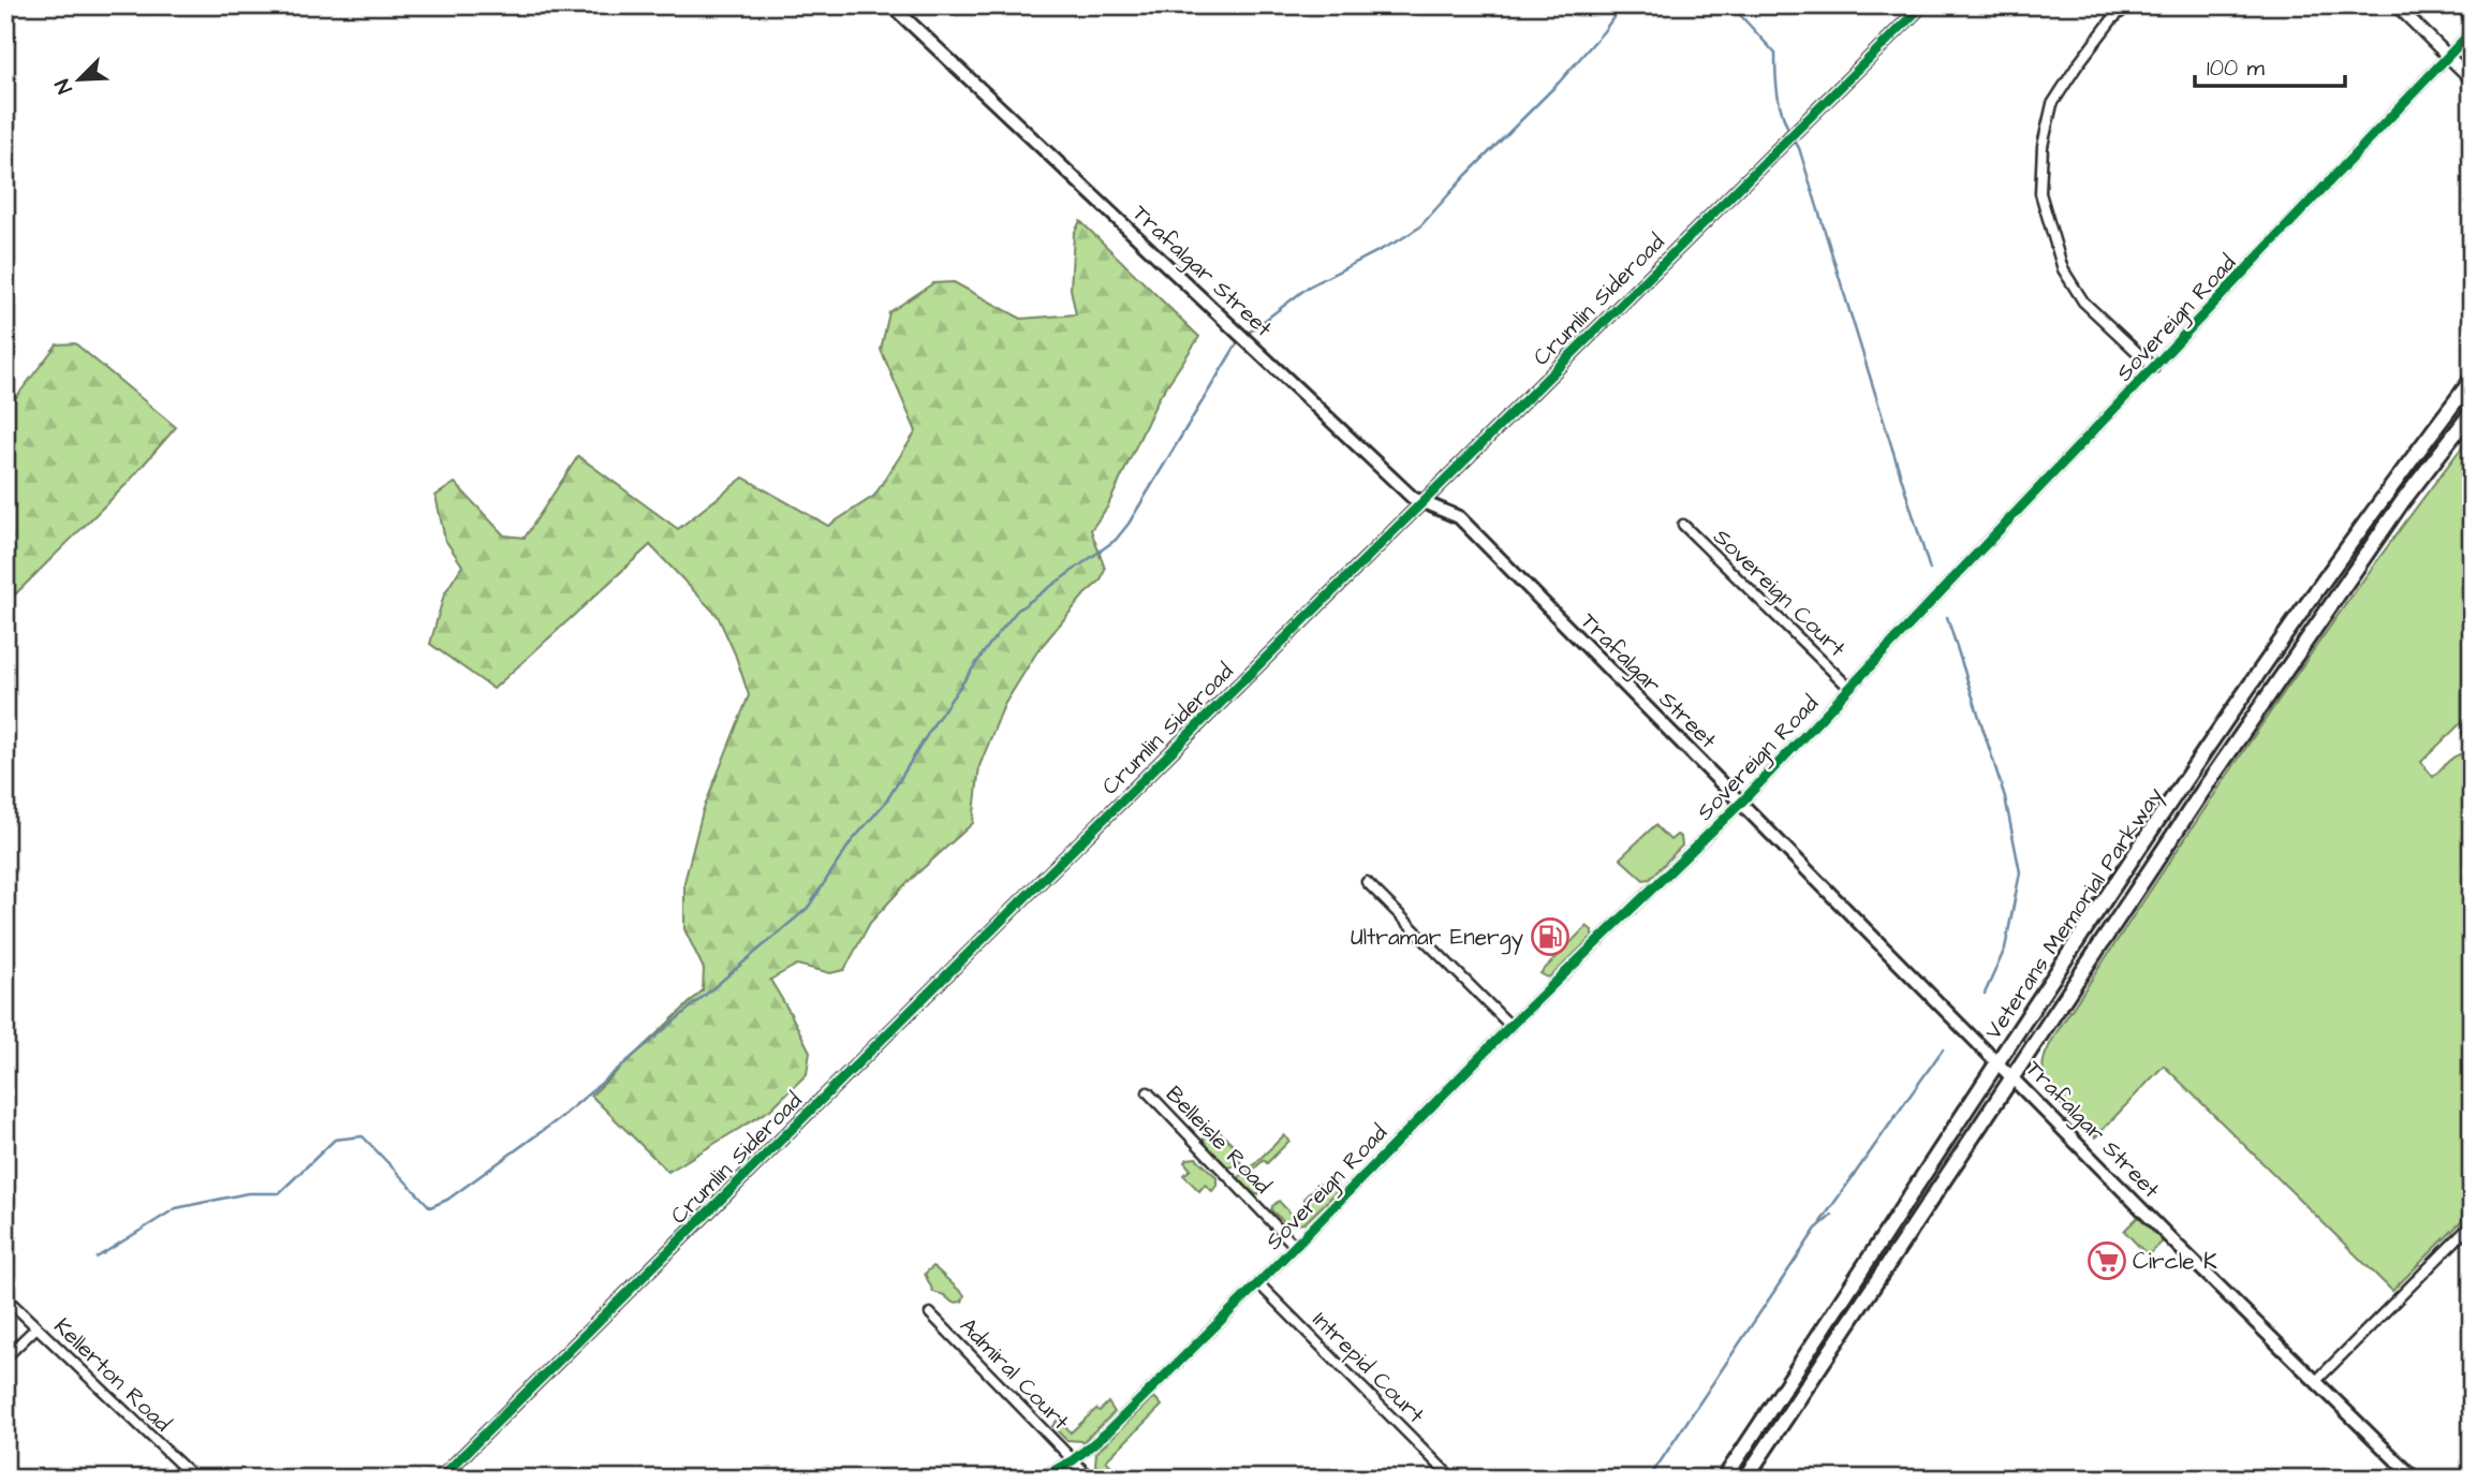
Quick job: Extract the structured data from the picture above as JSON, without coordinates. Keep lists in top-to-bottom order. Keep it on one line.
{"streets":{"highway":["Veterans Memorial Parkway"],"main road":["Trafalgar Street"],"street":["Crumlin Sideroad","Sovereign Road","Sovereign Court","Belleisle Road","Intrepid Court","Admiral Court","Kellerton Road"]},"crossings":[["Trafalgar Street","Crumlin Sideroad"],["Trafalgar Street","Sovereign Road"],["Trafalgar Street","Veterans Memorial Parkway"],["Sovereign Road","Sovereign Court"],["Sovereign Road","Belleisle Road"],["Sovereign Road","Intrepid Court"],["Sovereign Road","Admiral Court"]],"places":{"fuel station":["Ultramar Energy"],"supermarket":["Circle K"]},"scale_bar":"100 m","north":"bottom left"}
